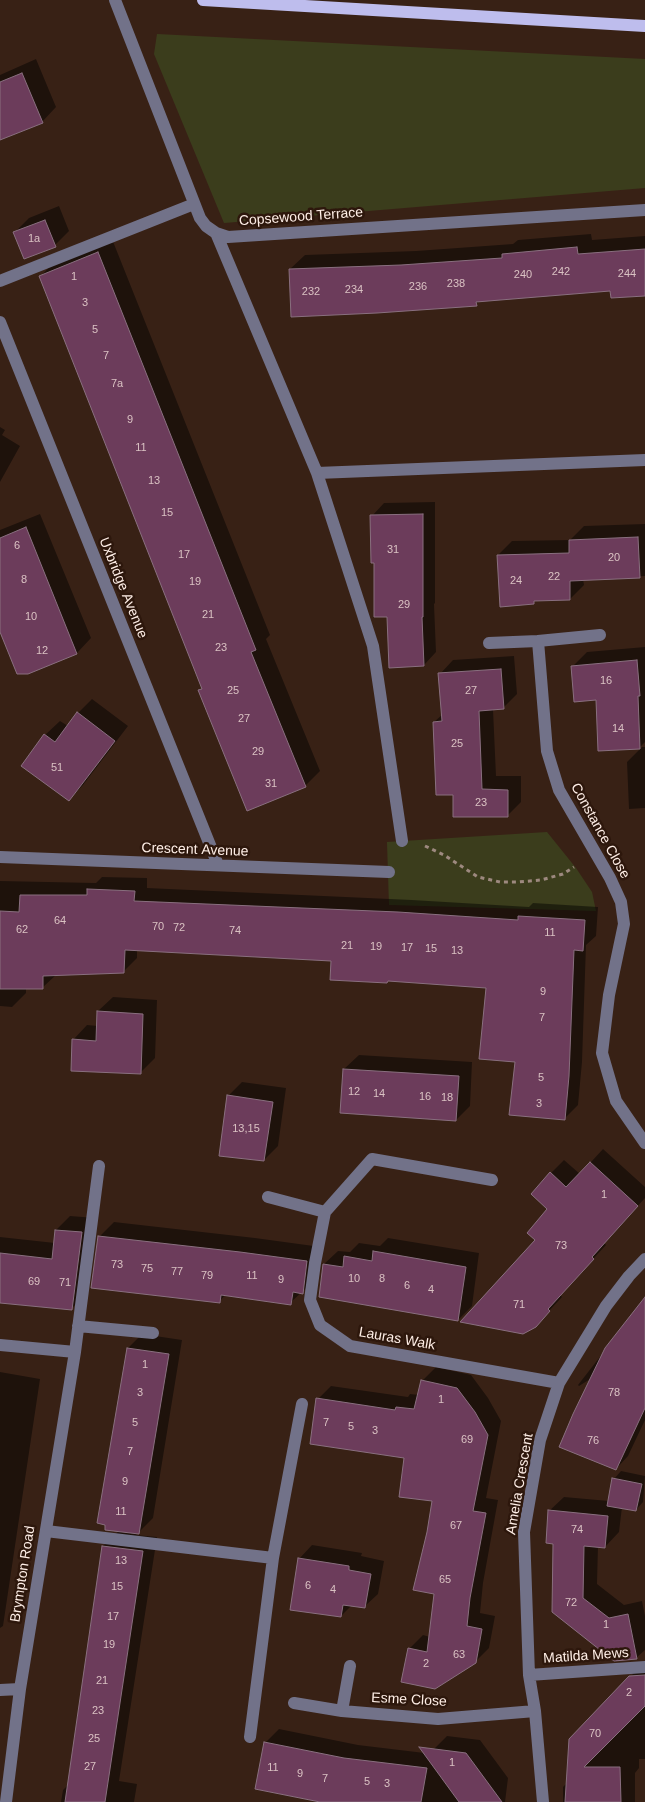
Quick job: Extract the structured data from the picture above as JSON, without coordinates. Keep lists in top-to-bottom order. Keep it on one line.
{"streets":{"street":["Copsewood Terrace","Uxbridge Avenue","Constance Close","Crescent Avenue","Lauras Walk","Amelia Crescent","Brympton Road","Matilda Mews","Esme Close"]},"crossings":[["Uxbridge Avenue","Crescent Avenue"],["Lauras Walk","Amelia Crescent"],["Amelia Crescent","Matilda Mews"],["Amelia Crescent","Esme Close"]],"house_numbers":["1a","242","244","240","1","238","236","234","232","3","5","7","7a","9","11","13","15","6","31","17","20","22","8","24","19","29","21","10","23","12","16","25","27","27","14","25","29","51","31","23","64","70","72","62","74","11","21","19","17","15","13","9","7","5","12","14","16","18","3","13,15","1","73","73","75","77","79","11","10","8","9","69","71","6","4","71","1","3","78","1","5","7","5","3","69","76","7","9","11","67","74","13","65","6","15","4","72","17","1","19","63","2","21","2","23","70","25","1","27","11","9","7","5","3"]}
